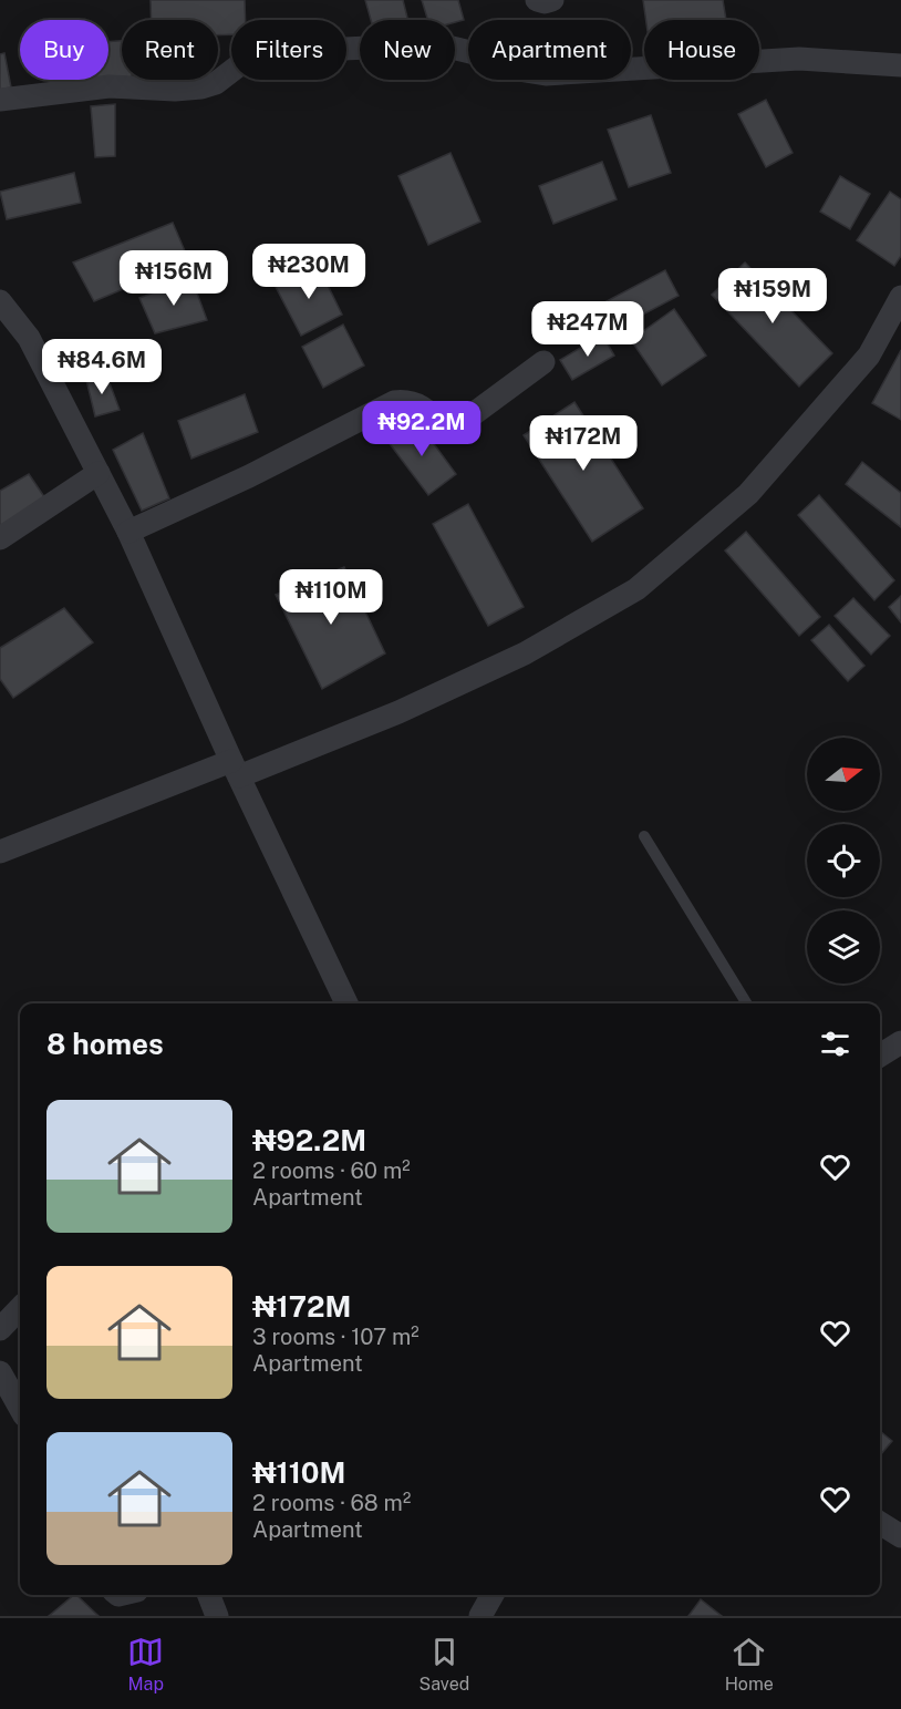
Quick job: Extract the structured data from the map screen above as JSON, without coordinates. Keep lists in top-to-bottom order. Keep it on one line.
{"north":"right","page":{"chip":["Buy","Rent","Filters","New","Apartment","House"],"price":["₦230M","₦156M","₦159M","₦247M","₦84.6M","₦92.2M","₦172M","₦110M"],"heading":"8 homes","list":[{"name":"₦92.2M","note":"2 rooms · 60 m² · Apartment"},{"name":"₦172M","note":"3 rooms · 107 m² · Apartment"},{"name":"₦110M","note":"2 rooms · 68 m² · Apartment"}],"tabs":["Map","Saved","Home"]}}
